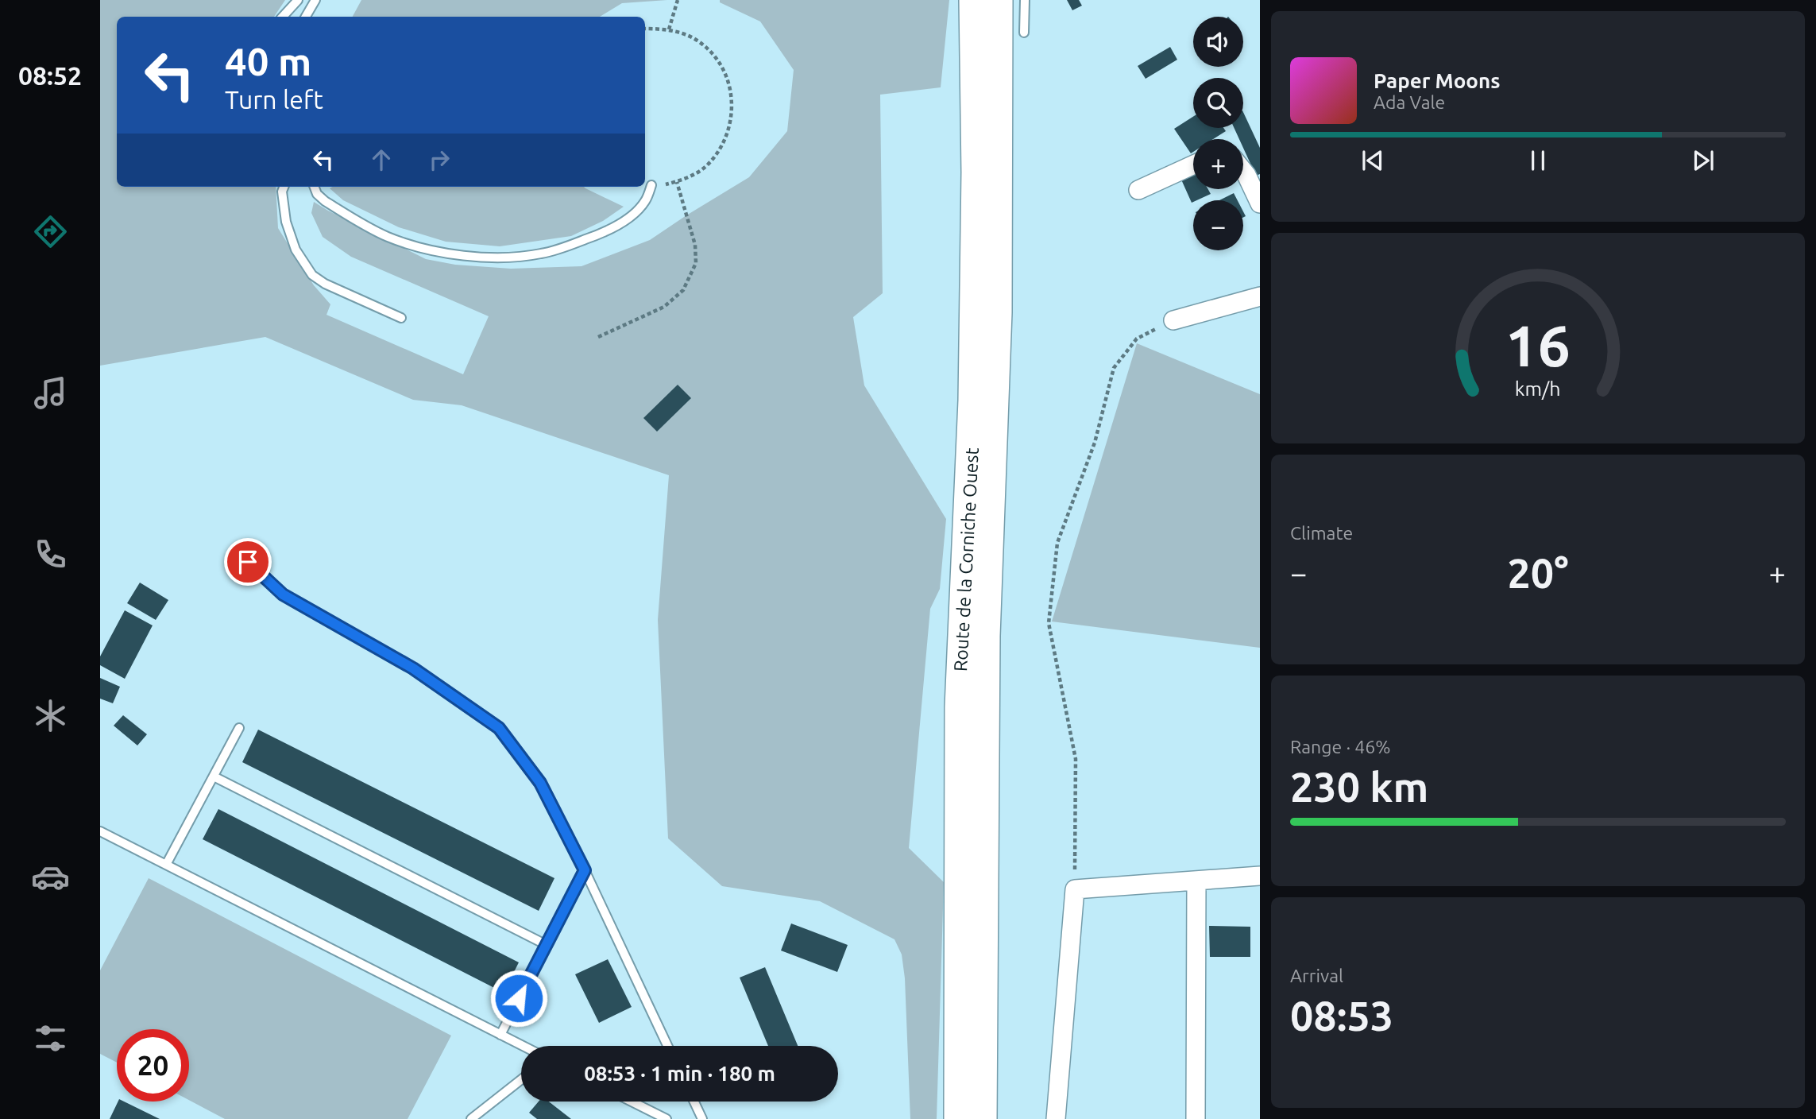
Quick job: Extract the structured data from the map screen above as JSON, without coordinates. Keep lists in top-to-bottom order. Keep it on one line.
{"streets":{"highway":["Route de la Corniche Ouest"]},"page":{"tabs":"08:52","map_buttons":["+","−"],"turn":["40 m","Turn left"],"song":["Paper Moons","Ada Vale"],"tile":["Climate",["Range · 46%","230 km"],["Arrival","08:53"]],"heat":["−","20°","+"],"limit":"20","trip":"08:53 · 1 min · 180 m","gauge":["16","km/h"]}}
